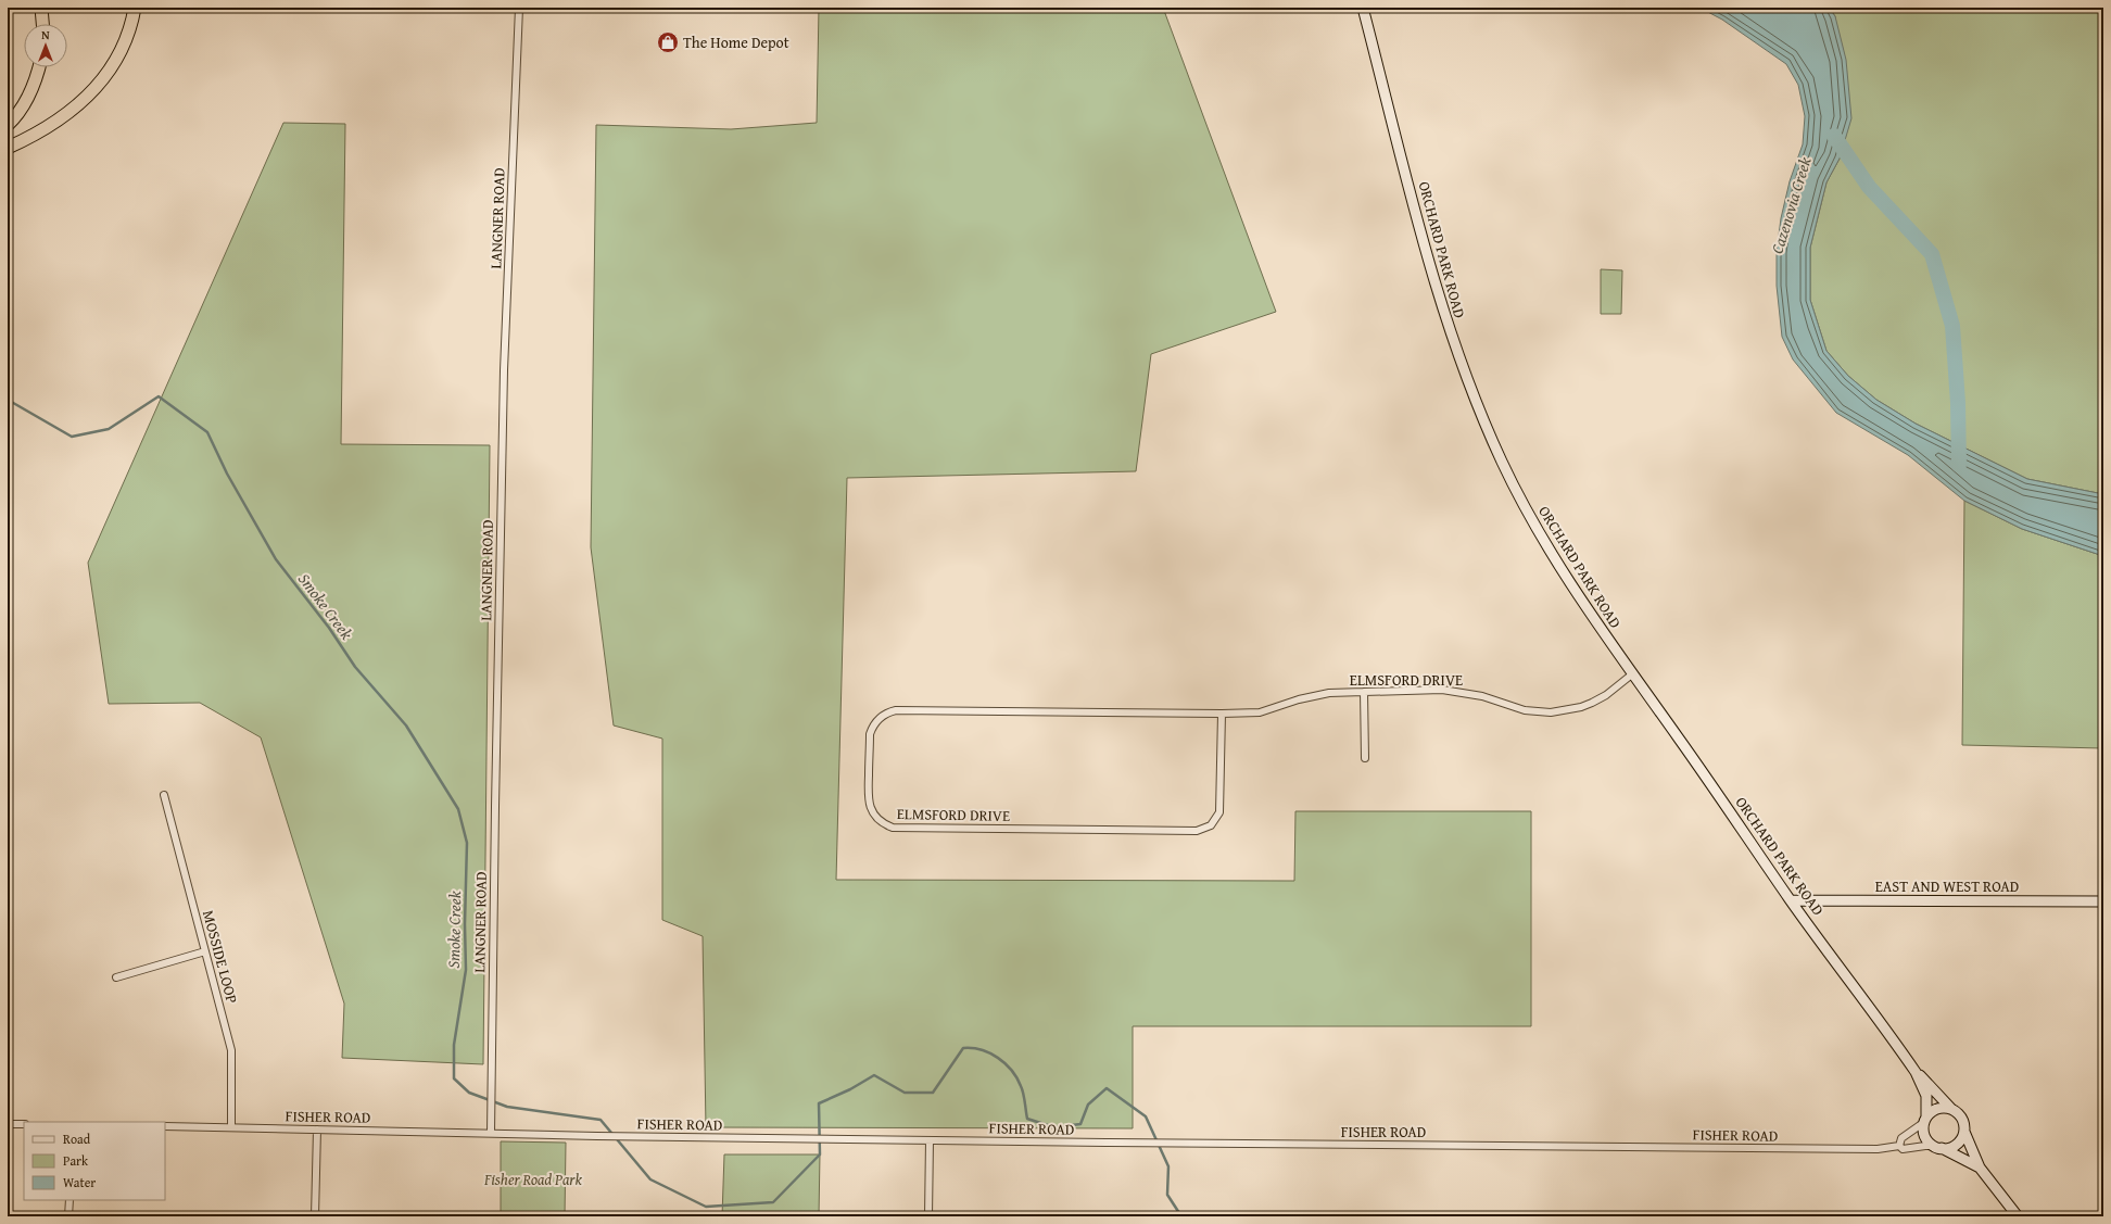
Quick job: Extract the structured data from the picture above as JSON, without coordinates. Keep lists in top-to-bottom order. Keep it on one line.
{"streets":{"main road":["ORCHARD PARK ROAD","EAST AND WEST ROAD"],"street":["LANGNER ROAD","ELMSFORD DRIVE","MOSSIDE LOOP","FISHER ROAD"]},"crossings":[["LANGNER ROAD","FISHER ROAD"],["ORCHARD PARK ROAD","ELMSFORD DRIVE"],["ORCHARD PARK ROAD","EAST AND WEST ROAD"],["ORCHARD PARK ROAD","FISHER ROAD"],["MOSSIDE LOOP","FISHER ROAD"]],"water":["Cazenovia Creek","Smoke Creek"],"parks":["Fisher Road Park"],"places":{"shop":["The Home Depot"]},"legend":["Road","Park","Water"],"north":"top"}
